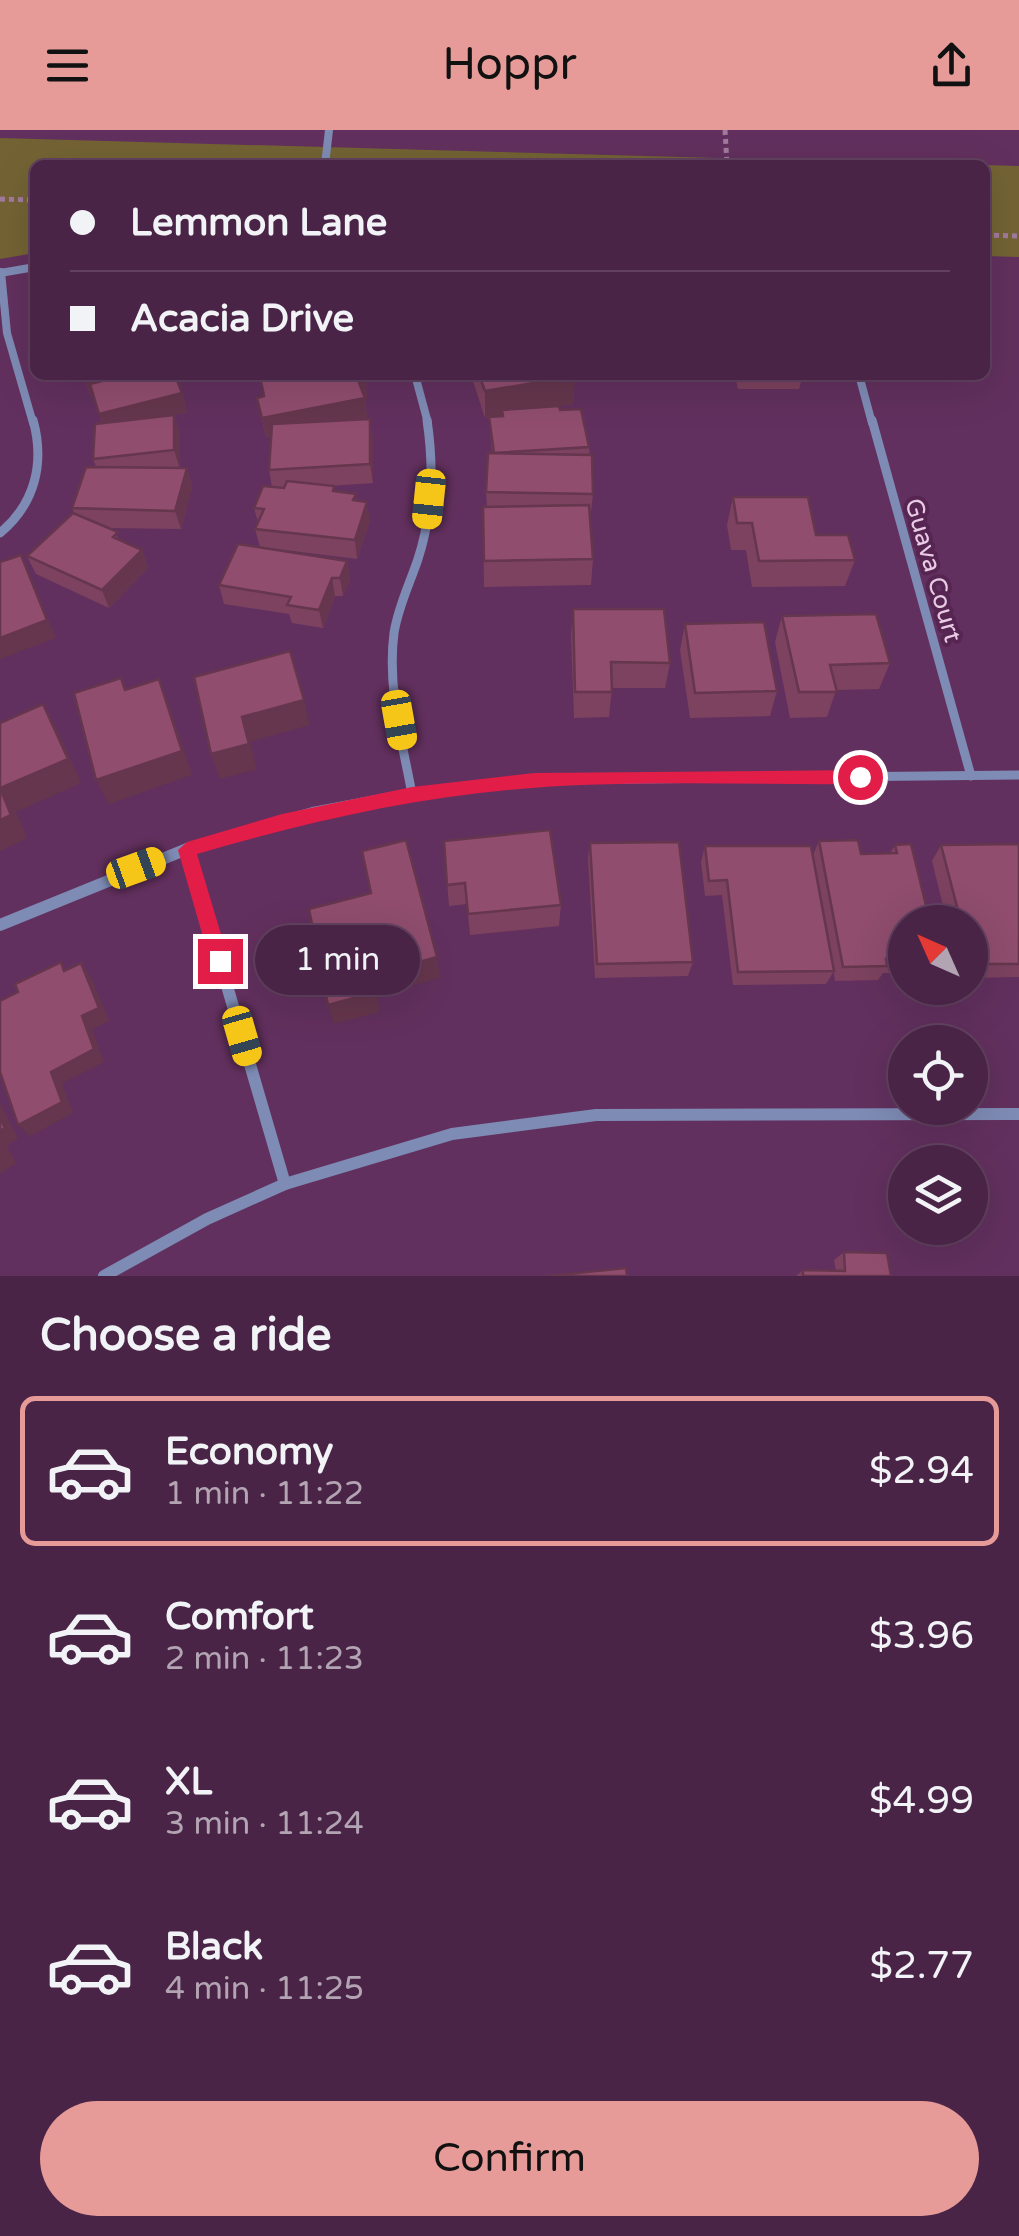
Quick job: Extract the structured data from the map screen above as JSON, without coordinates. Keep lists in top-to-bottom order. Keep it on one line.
{"streets":{"street":["Guava Court"]},"north":"top left","page":{"header":"Hoppr","banner":["Lemmon Lane","Acacia Drive"],"bubble":"1 min","heading":"Choose a ride","list":[{"name":"Economy","note":"1 min · 11:22","value":"$2.94"},{"name":"Comfort","note":"2 min · 11:23","value":"$3.96"},{"name":"XL","note":"3 min · 11:24","value":"$4.99"},{"name":"Black","note":"4 min · 11:25","value":"$2.77"}],"buttons":"Confirm"}}
